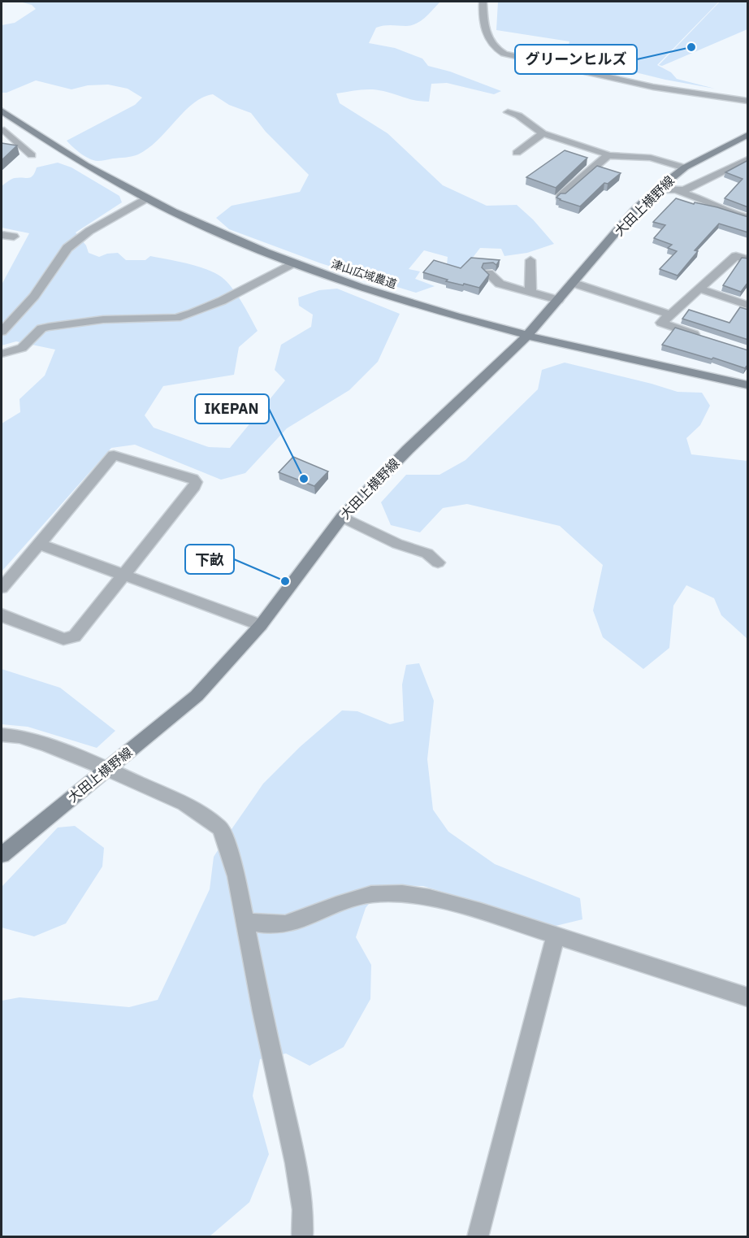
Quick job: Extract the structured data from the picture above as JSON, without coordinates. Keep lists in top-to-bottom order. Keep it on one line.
{"streets":{"main road":["大田上横野線","津山広域農道"]},"crossings":[["大田上横野線","津山広域農道"]],"places":["グリーンヒルズ","IKEPAN","下畝"]}
